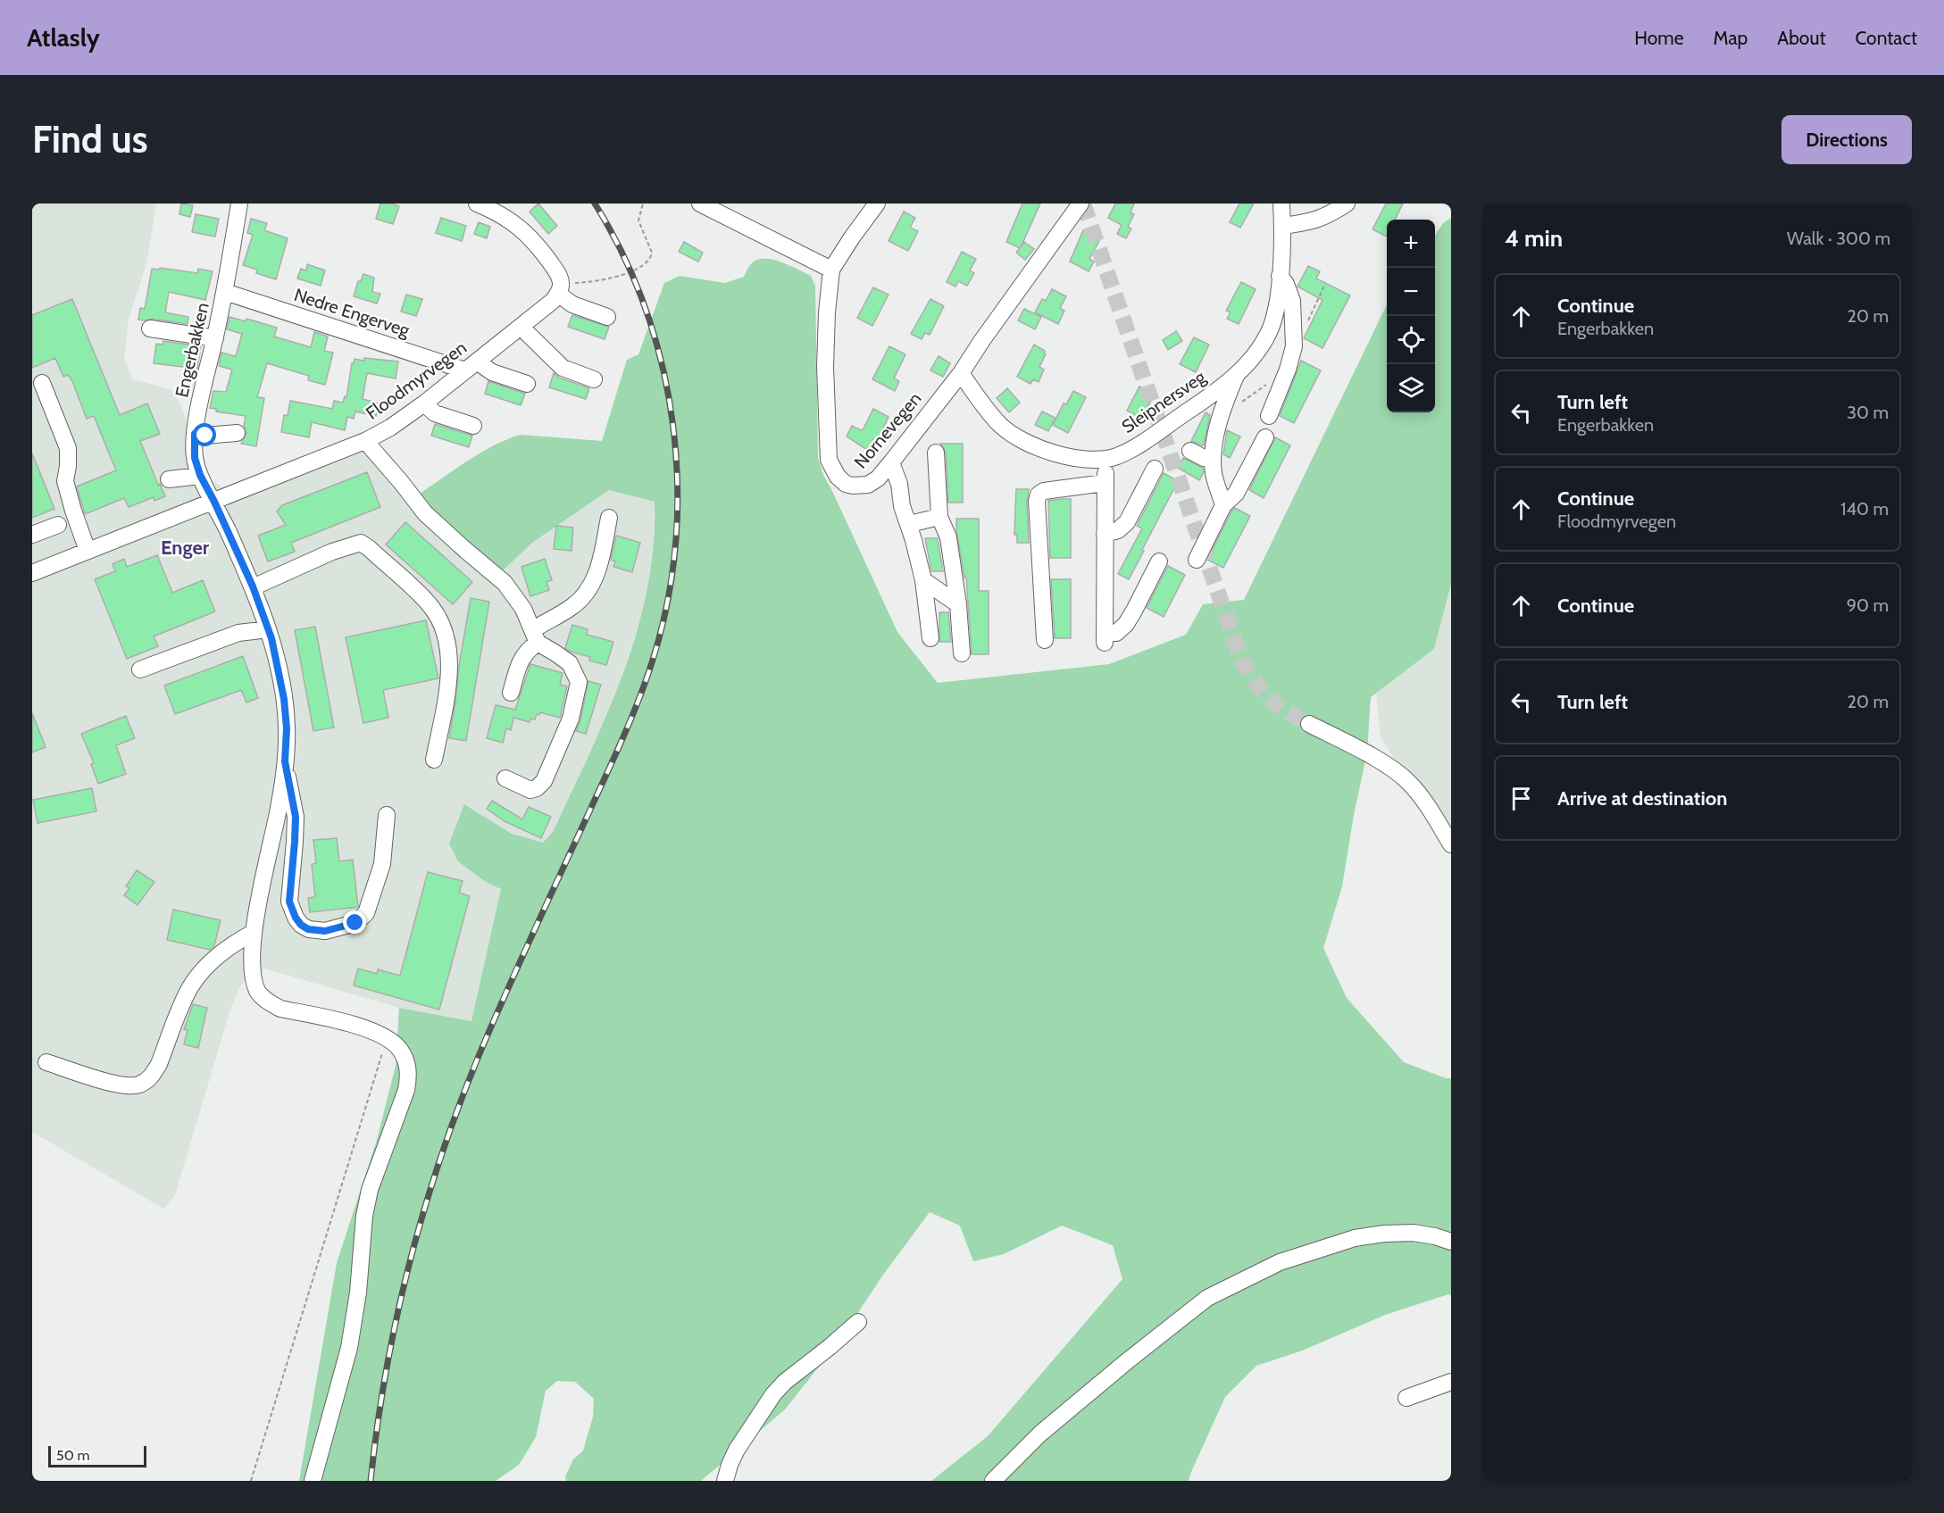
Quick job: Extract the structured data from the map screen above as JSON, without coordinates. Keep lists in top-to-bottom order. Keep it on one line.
{"streets":{"street":["Nedre Engerveg","Engerbakken","Floodmyrvegen","Sleipnersveg","Nornevegen"]},"crossings":[["Nedre Engerveg","Engerbakken"],["Nedre Engerveg","Floodmyrvegen"],["Engerbakken","Floodmyrvegen"],["Sleipnersveg","Nornevegen"]],"districts":["Enger"],"scale_bar":"50 m","page":{"header":"Atlasly","nav":["Home","Map","About","Contact"],"buttons":"Directions","title":"Find us","heading":["4 min","Walk · 300 m"],"map_buttons":["+","−"],"list":[["Continue","Engerbakken","20 m"],["Turn left","Engerbakken","30 m"],["Continue","Floodmyrvegen","140 m"],["Continue","90 m"],["Turn left","20 m"],"Arrive at destination"],"scale":"50 m"}}
